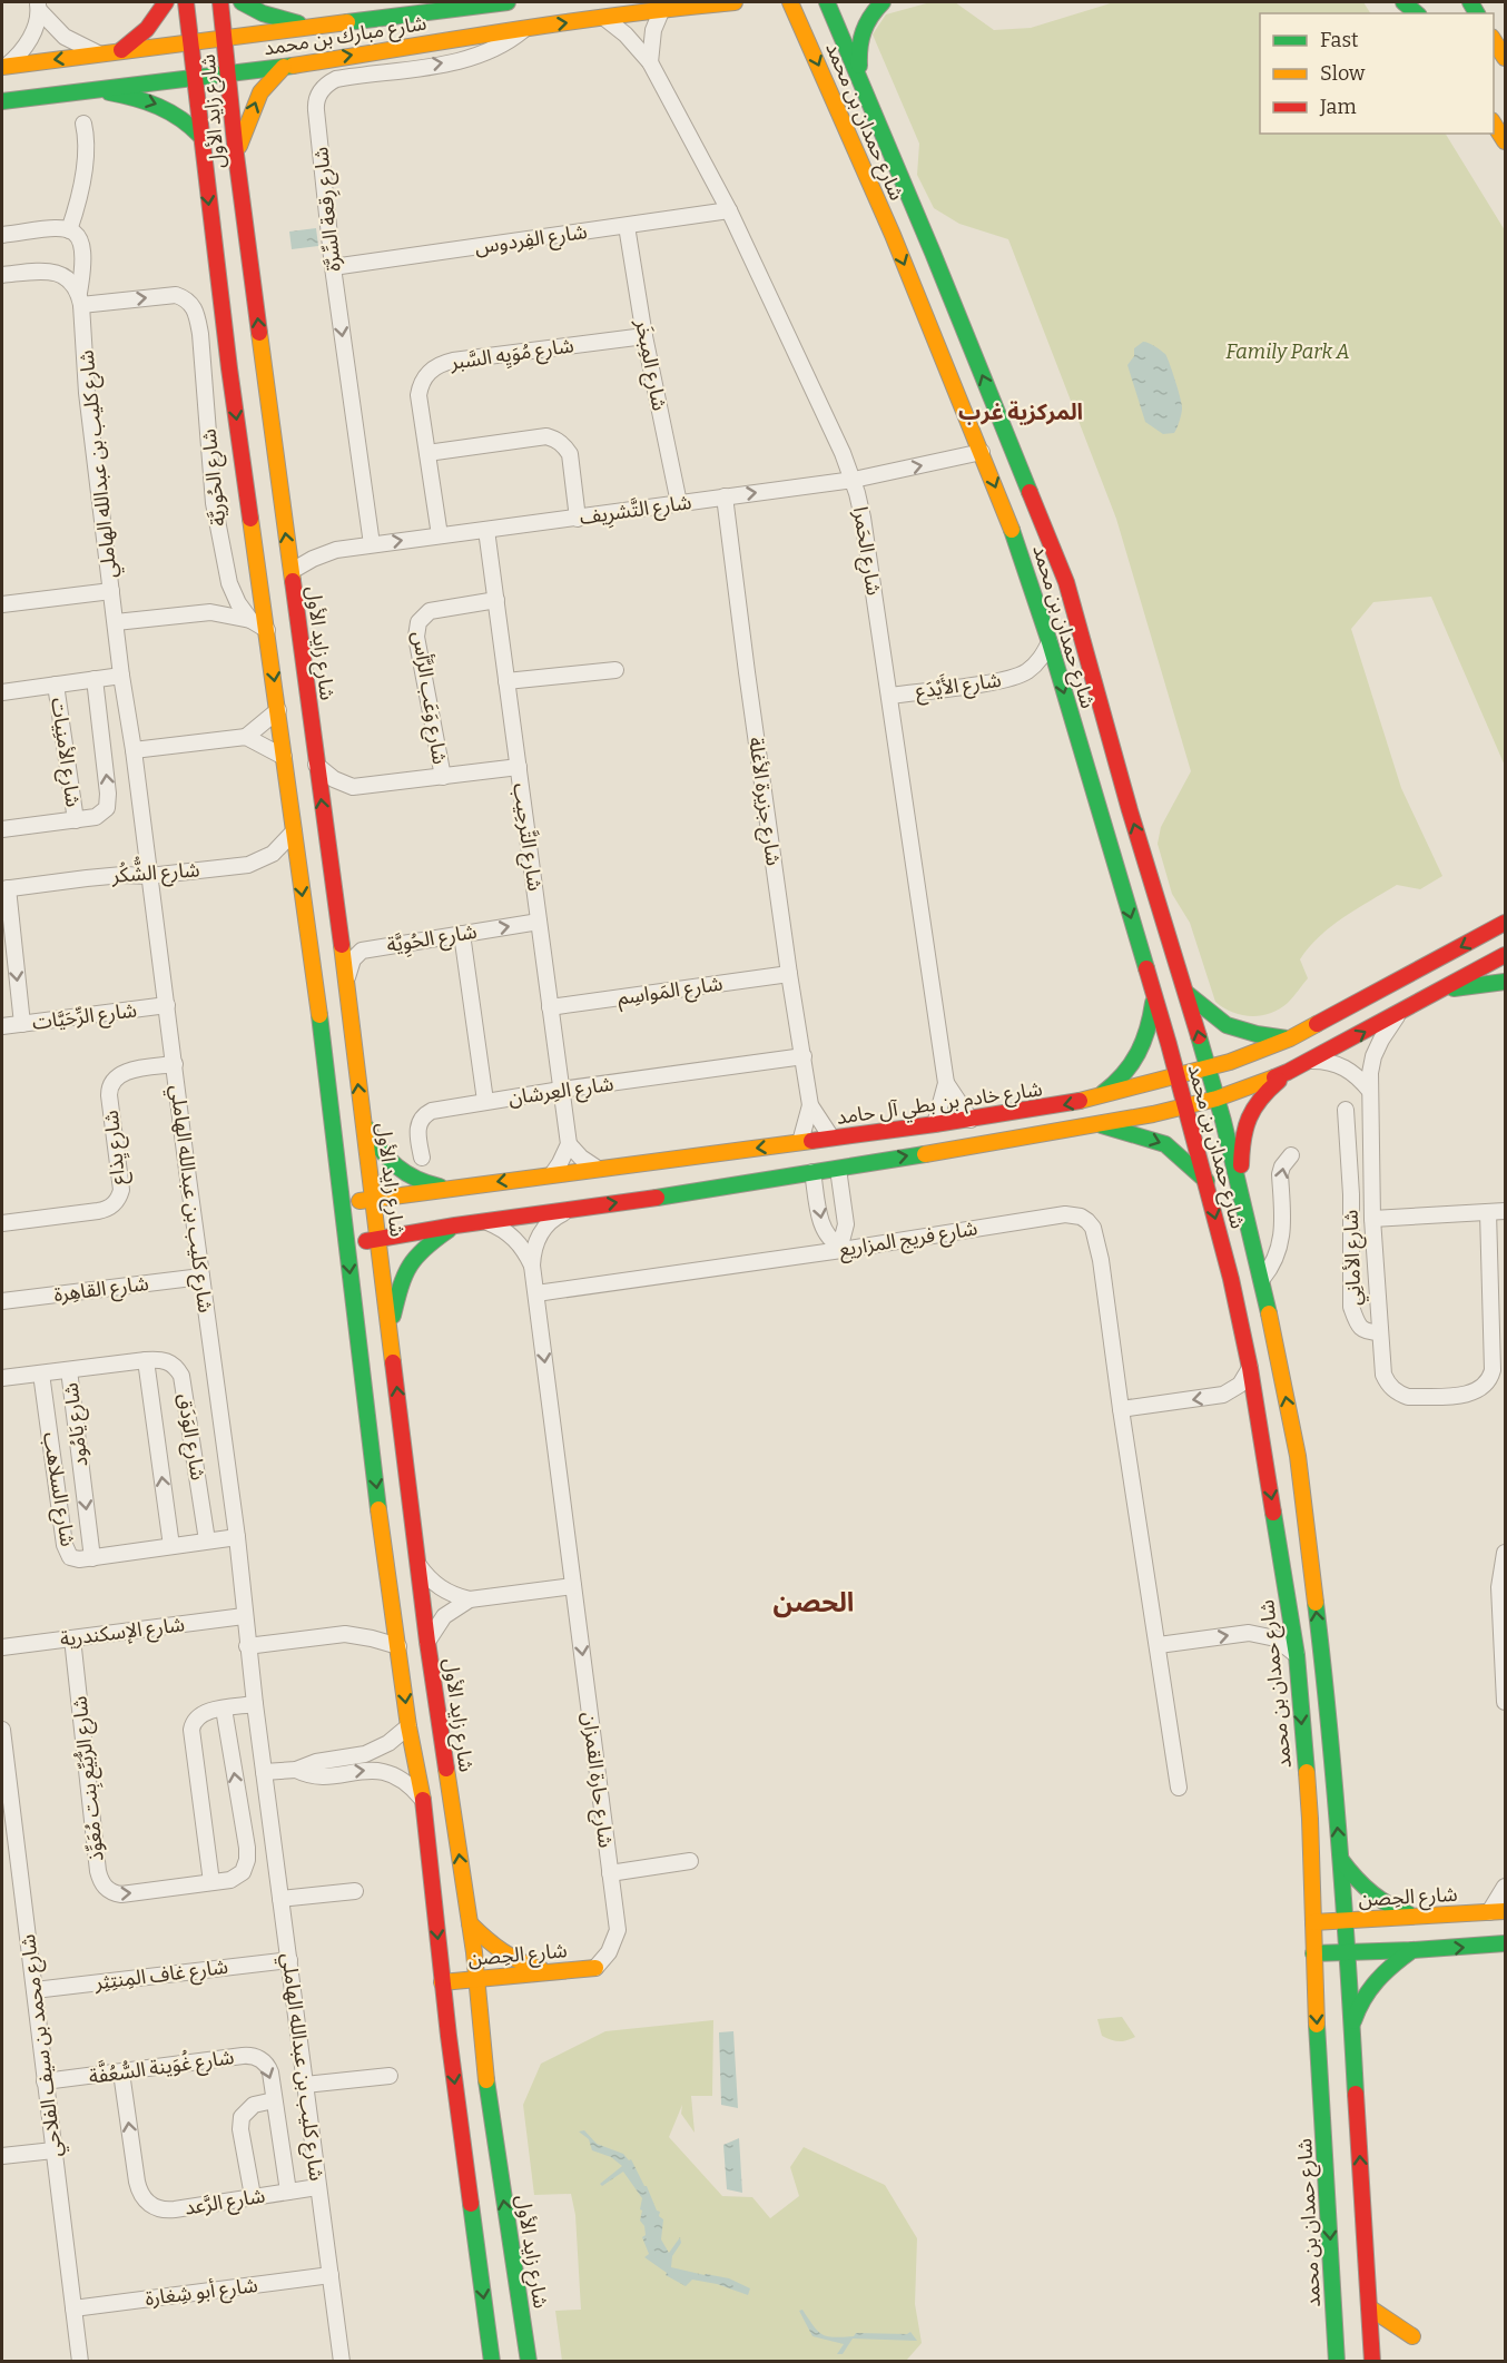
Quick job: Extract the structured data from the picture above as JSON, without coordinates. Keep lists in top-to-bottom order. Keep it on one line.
{"streets":{"main road":["شارع مبارك بن محمد","شارع زايد الأول","شارع حمدان بن محمد","شارع خادم بن بطي آل حامد","شارع الحِصن"],"street":["شارع رِقعة السِّرَّة","شارع الفِردوس","شارع مُوَيِه السَّبر","شارع المِبخَر","شارع كليب بن عبدالله الهاملي","شارع الحُوريَّة","شارع التَّشرِيف","شارع الحَمرا","شارع الأَيْدَع","شارع وَعَب الرَّأس","شارع الأمنِيات","شارع جزيرة الأغلة","شارع التَّرحِيب","شارع الشُّكُر","شارع الحُوِيَّة","شارع المَواسِم","شارع الرِّحَيَّات","شارع العِرشان","شارع يِذاع","شارع فريج المزاريع","شارع الأمانِي","شارع القاهِرة","شارع يَامُود","شارع الوَدَق","شارع السلاهب","شارع الإسكندرية","شارع الرُّبَيِّع بِنت مُعَوِّذ","شارع حارة القمزان","شارع غاف المِنتِثِر","شارع محمد بن سيف الفلاحي","شارع غُوَينة السُّعُفَّة","شارع الرَّعد","شارع أبو شِغارة"]},"crossings":[["شارع مبارك بن محمد","شارع زايد الأول"],["شارع مبارك بن محمد","شارع رِقعة السِّرَّة"],["شارع مبارك بن محمد","شارع الحَمرا"],["شارع زايد الأول","شارع الحُوريَّة"],["شارع زايد الأول","شارع التَّشرِيف"],["شارع زايد الأول","شارع الشُّكُر"],["شارع زايد الأول","شارع الحُوِيَّة"],["شارع زايد الأول","شارع خادم بن بطي آل حامد"],["شارع زايد الأول","شارع الحِصن"],["شارع حمدان بن محمد","شارع التَّشرِيف"],["شارع حمدان بن محمد","شارع الأَيْدَع"],["شارع حمدان بن محمد","شارع خادم بن بطي آل حامد"],["شارع حمدان بن محمد","شارع الحِصن"],["شارع رِقعة السِّرَّة","شارع الفِردوس"],["شارع رِقعة السِّرَّة","شارع التَّشرِيف"],["شارع الفِردوس","شارع المِبخَر"],["شارع الفِردوس","شارع الحَمرا"],["شارع مُوَيِه السَّبر","شارع المِبخَر"],["شارع مُوَيِه السَّبر","شارع التَّشرِيف"],["شارع المِبخَر","شارع التَّشرِيف"],["شارع كليب بن عبدالله الهاملي","شارع الحُوريَّة"],["شارع كليب بن عبدالله الهاملي","شارع الشُّكُر"],["شارع كليب بن عبدالله الهاملي","شارع الرِّحَيَّات"],["شارع كليب بن عبدالله الهاملي","شارع يِذاع"],["شارع كليب بن عبدالله الهاملي","شارع القاهِرة"],["شارع كليب بن عبدالله الهاملي","شارع السلاهب"],["شارع كليب بن عبدالله الهاملي","شارع الإسكندرية"],["شارع كليب بن عبدالله الهاملي","شارع غاف المِنتِثِر"],["شارع كليب بن عبدالله الهاملي","شارع الرَّعد"],["شارع كليب بن عبدالله الهاملي","شارع أبو شِغارة"],["شارع التَّشرِيف","شارع الحَمرا"],["شارع التَّشرِيف","شارع جزيرة الأغلة"],["شارع التَّشرِيف","شارع التَّرحِيب"],["شارع الحَمرا","شارع الأَيْدَع"],["شارع الحَمرا","شارع خادم بن بطي آل حامد"],["شارع وَعَب الرَّأس","شارع التَّرحِيب"],["شارع جزيرة الأغلة","شارع المَواسِم"],["شارع جزيرة الأغلة","شارع العِرشان"],["شارع جزيرة الأغلة","شارع خادم بن بطي آل حامد"],["شارع التَّرحِيب","شارع الحُوِيَّة"],["شارع التَّرحِيب","شارع المَواسِم"],["شارع التَّرحِيب","شارع العِرشان"],["شارع الشُّكُر","شارع الرِّحَيَّات"],["شارع الحُوِيَّة","شارع العِرشان"],["شارع فريج المزاريع","شارع حارة القمزان"],["شارع يَامُود","شارع السلاهب"],["شارع الوَدَق","شارع السلاهب"],["شارع الإسكندرية","شارع الرُّبَيِّع بِنت مُعَوِّذ"],["شارع حارة القمزان","شارع الحِصن"],["شارع غاف المِنتِثِر","شارع محمد بن سيف الفلاحي"],["شارع محمد بن سيف الفلاحي","شارع غُوَينة السُّعُفَّة"],["شارع محمد بن سيف الفلاحي","شارع أبو شِغارة"],["شارع غُوَينة السُّعُفَّة","شارع الرَّعد"]],"one_way":["شارع الحُوريَّة","شارع التَّشرِيف","شارع الحُوِيَّة","شارع يَامُود","شارع حارة القمزان"],"districts":["المركزية غرب","الحصن"],"parks":["Family Park A"],"legend":["Fast","Slow","Jam"]}
